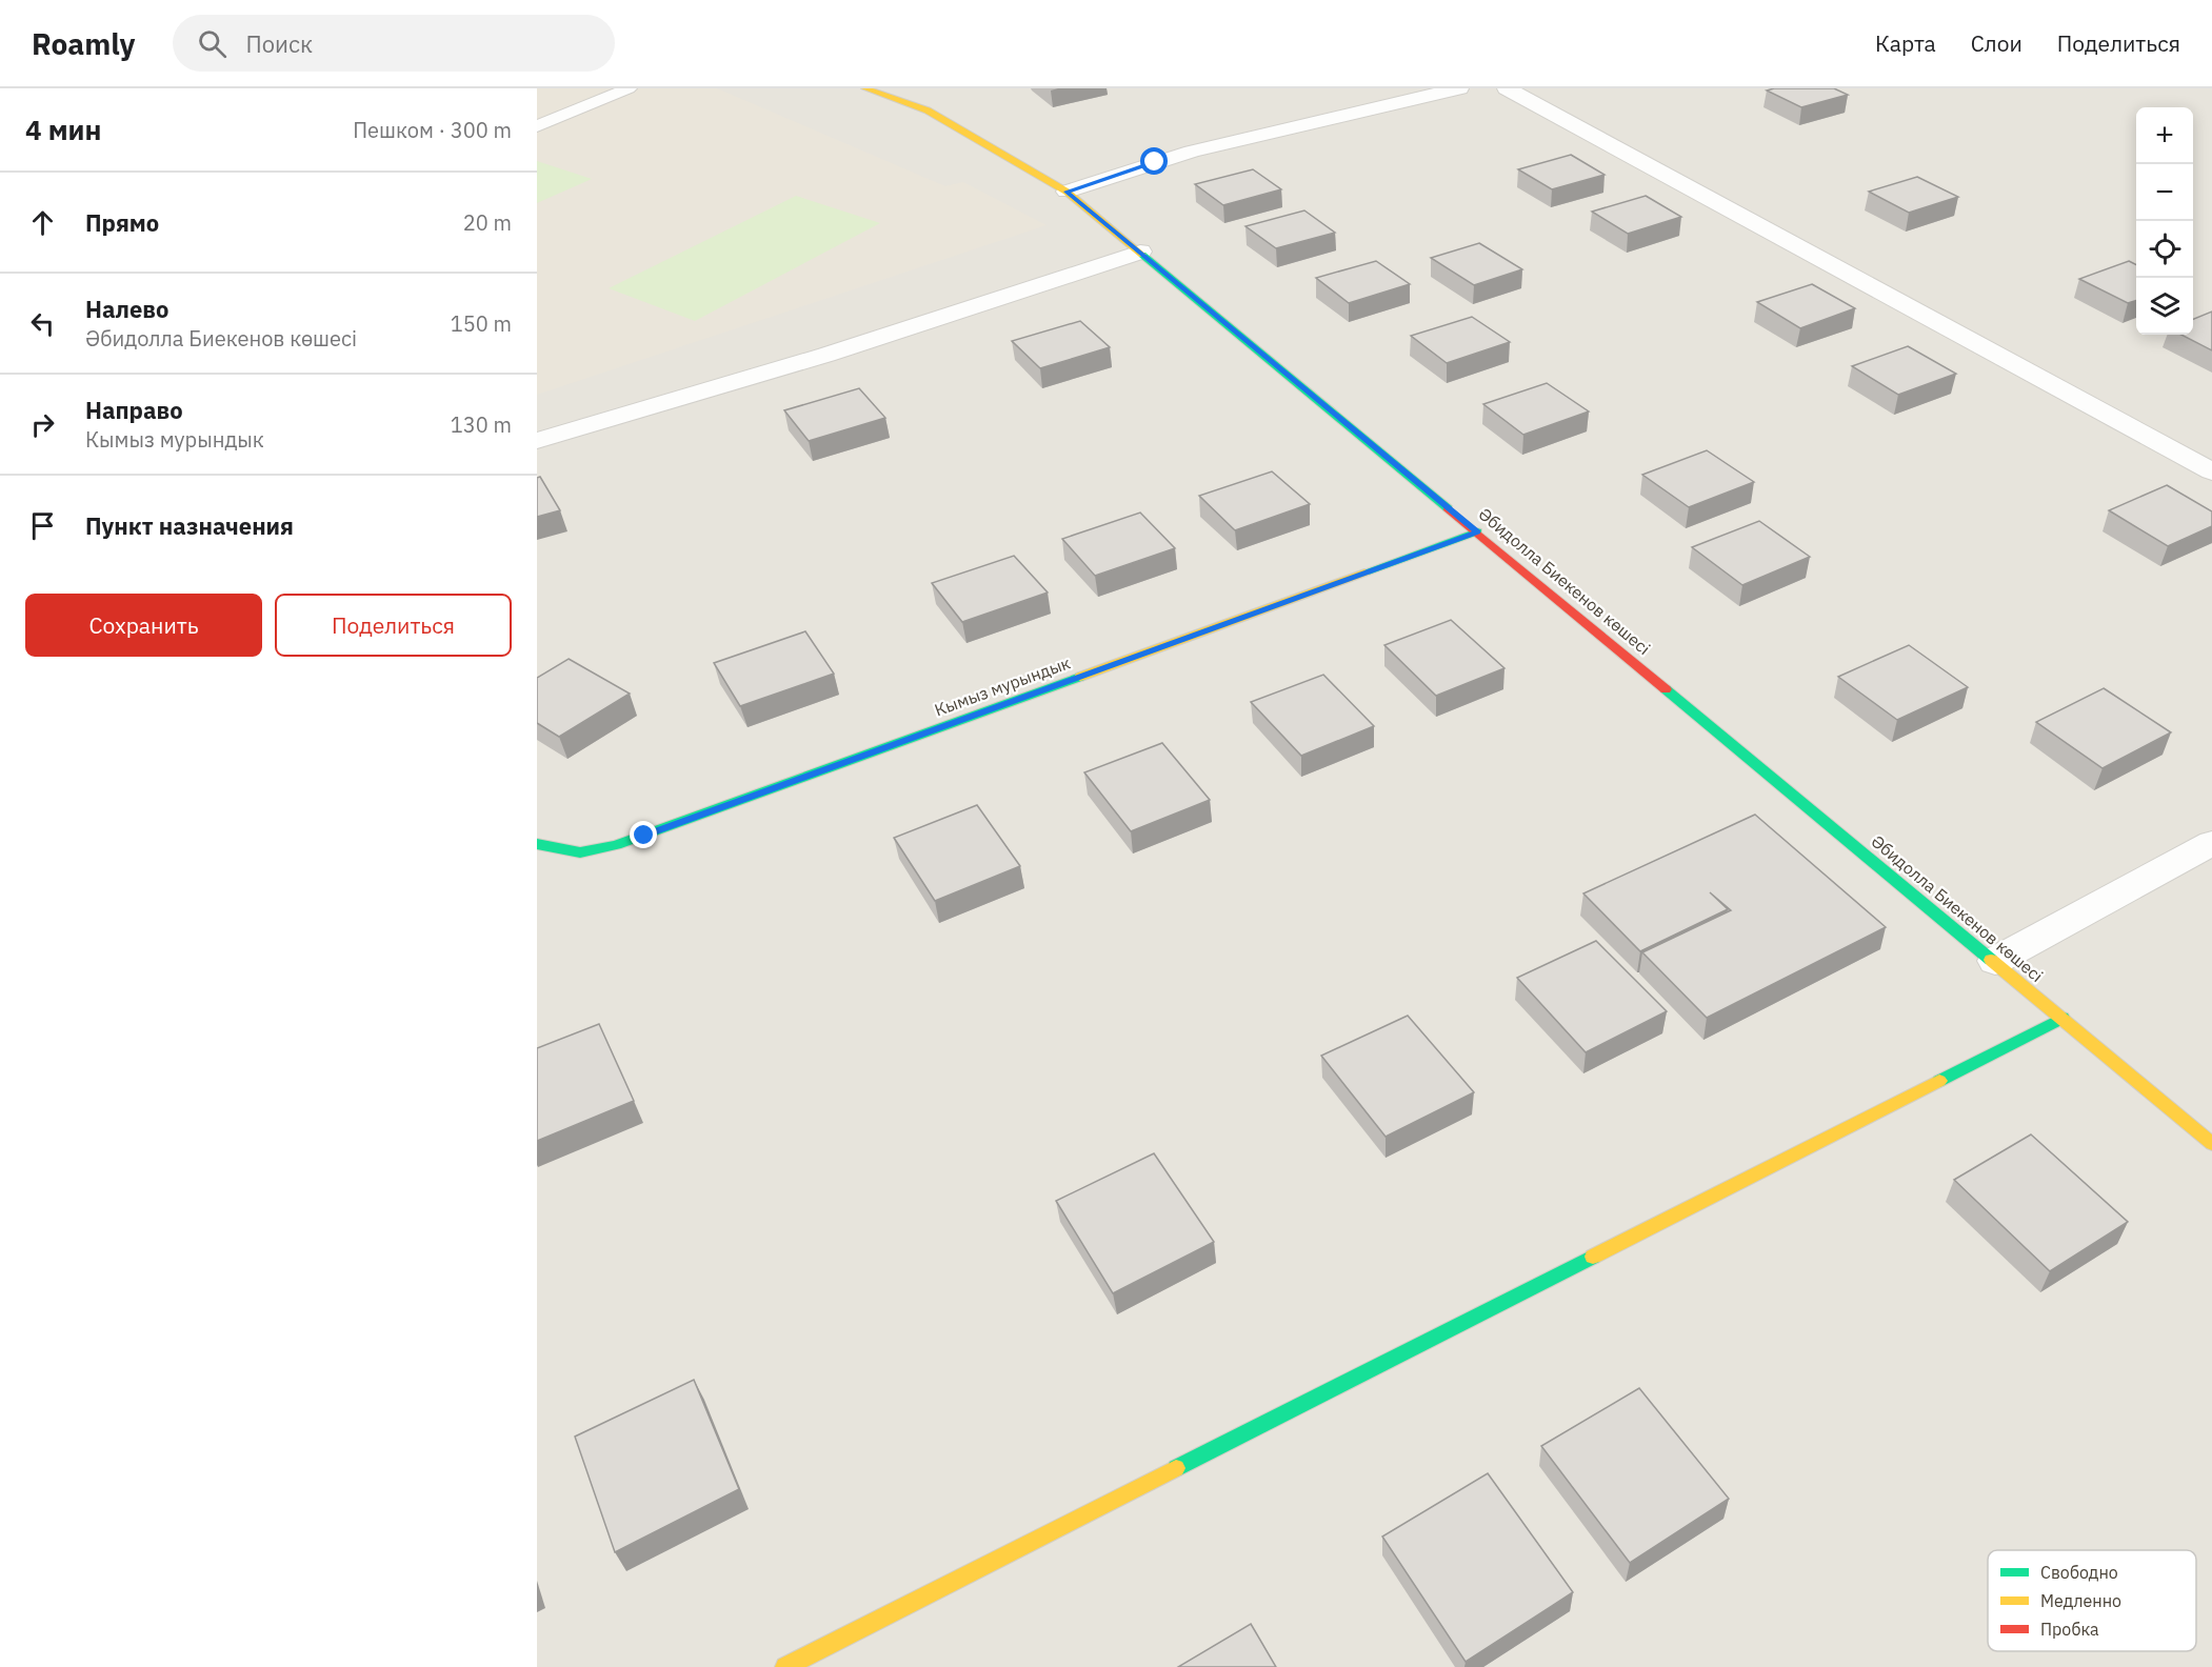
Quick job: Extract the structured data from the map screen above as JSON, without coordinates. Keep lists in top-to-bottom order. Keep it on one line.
{"streets":{"street":["Әбидолла Биекенов көшесі","Кымыз мурындык"]},"crossings":[["Әбидолла Биекенов көшесі","Кымыз мурындык"]],"legend":["Свободно","Медленно","Пробка"],"page":{"header":"Roamly","search":"Поиск","nav":["Карта","Слои","Поделиться"],"heading":["4 мин","Пешком · 300 m"],"map_buttons":["+","−"],"list":[["Прямо","20 m"],["Налево","Әбидолла Биекенов көшесі","150 m"],["Направо","Кымыз мурындык","130 m"],"Пункт назначения"],"buttons":["Сохранить","Поделиться"]}}
